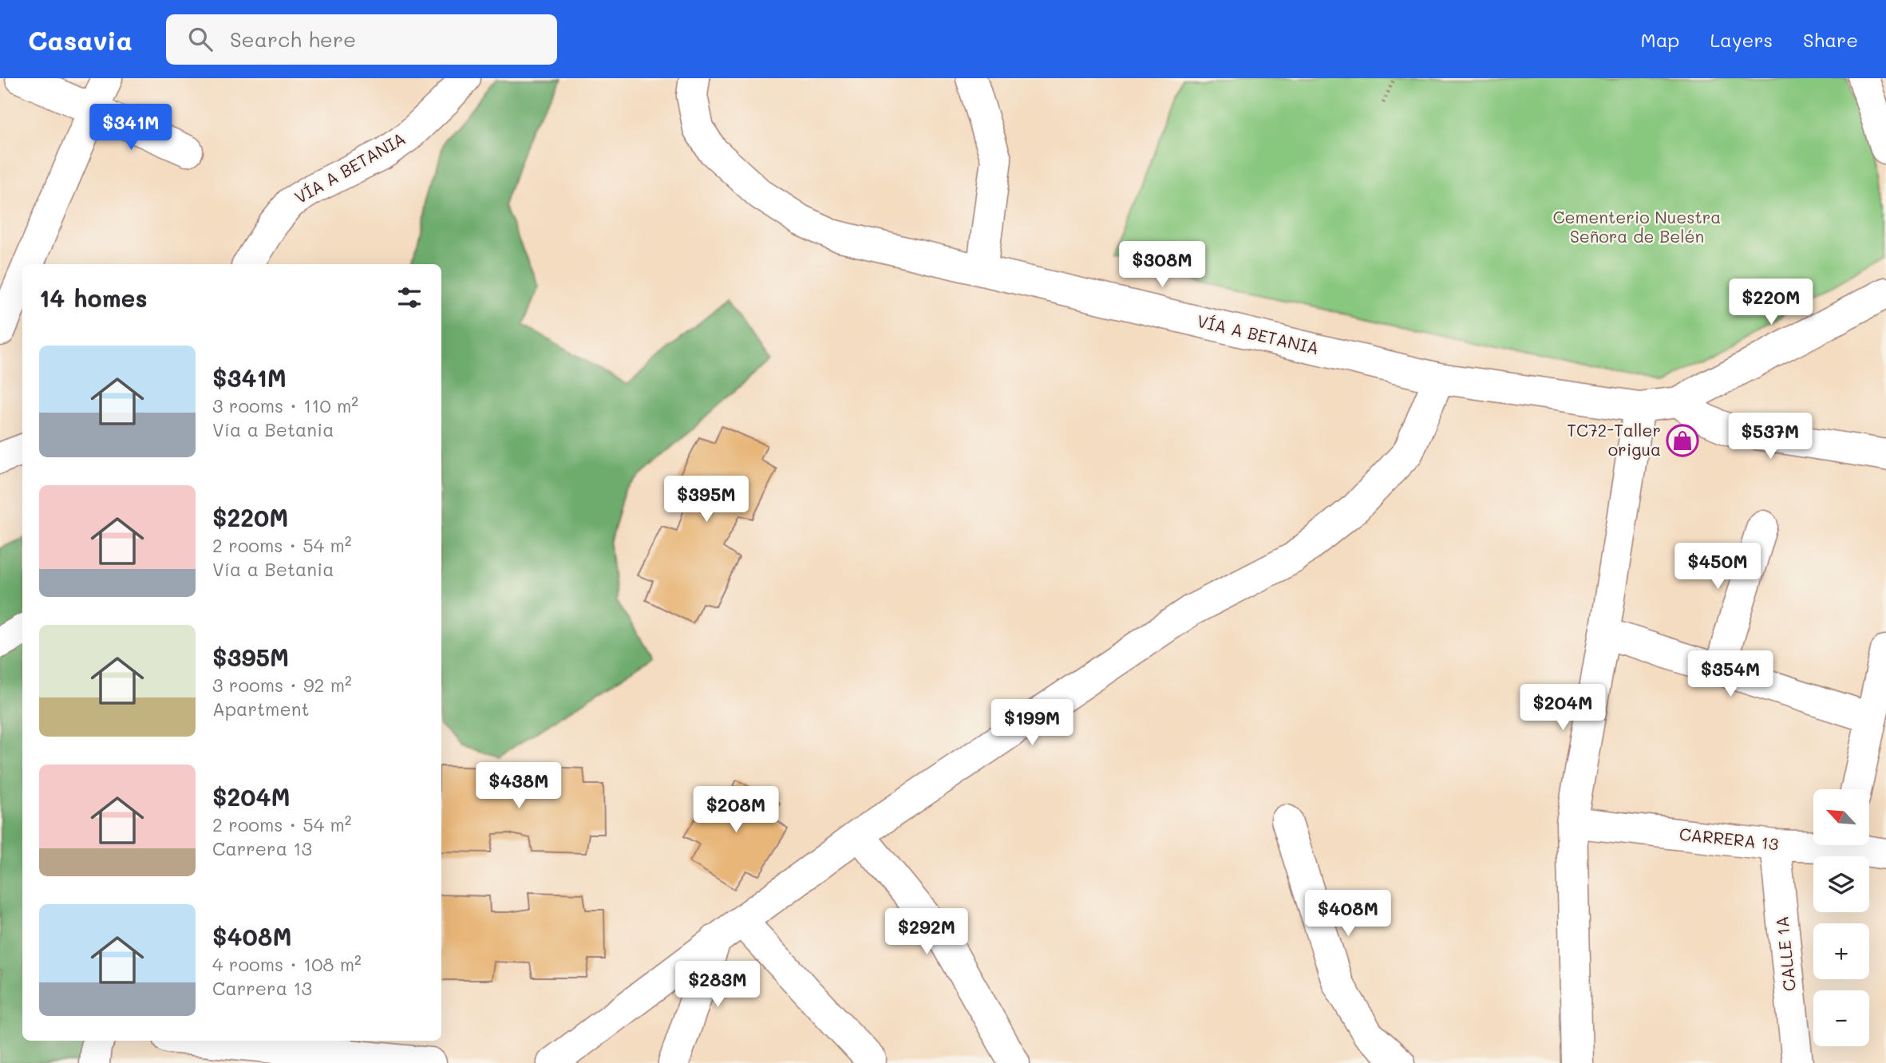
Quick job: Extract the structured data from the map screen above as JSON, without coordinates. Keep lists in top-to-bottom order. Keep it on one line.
{"streets":{"street":["VÍA A BETANIA","CARRERA 13","CALLE 1A"]},"crossings":[["CARRERA 13","CALLE 1A"]],"parks":["Cementerio Nuestra Señora de Belén"],"places":{"shop":["TC72-Taller origua"]},"north":"top left","page":{"header":"Casavia","search":"Search here","nav":["Map","Layers","Share"],"price":["$341M","$308M","$220M","$537M","$395M","$450M","$354M","$204M","$199M","$438M","$208M","$408M","$292M","$283M"],"heading":"14 homes","list":[{"name":"$341M","note":"3 rooms · 110 m² · Vía a Betania"},{"name":"$220M","note":"2 rooms · 54 m² · Vía a Betania"},{"name":"$395M","note":"3 rooms · 92 m² · Apartment"},{"name":"$204M","note":"2 rooms · 54 m² · Carrera 13"},{"name":"$408M","note":"4 rooms · 108 m² · Carrera 13"}],"map_buttons":["+","−"]}}
